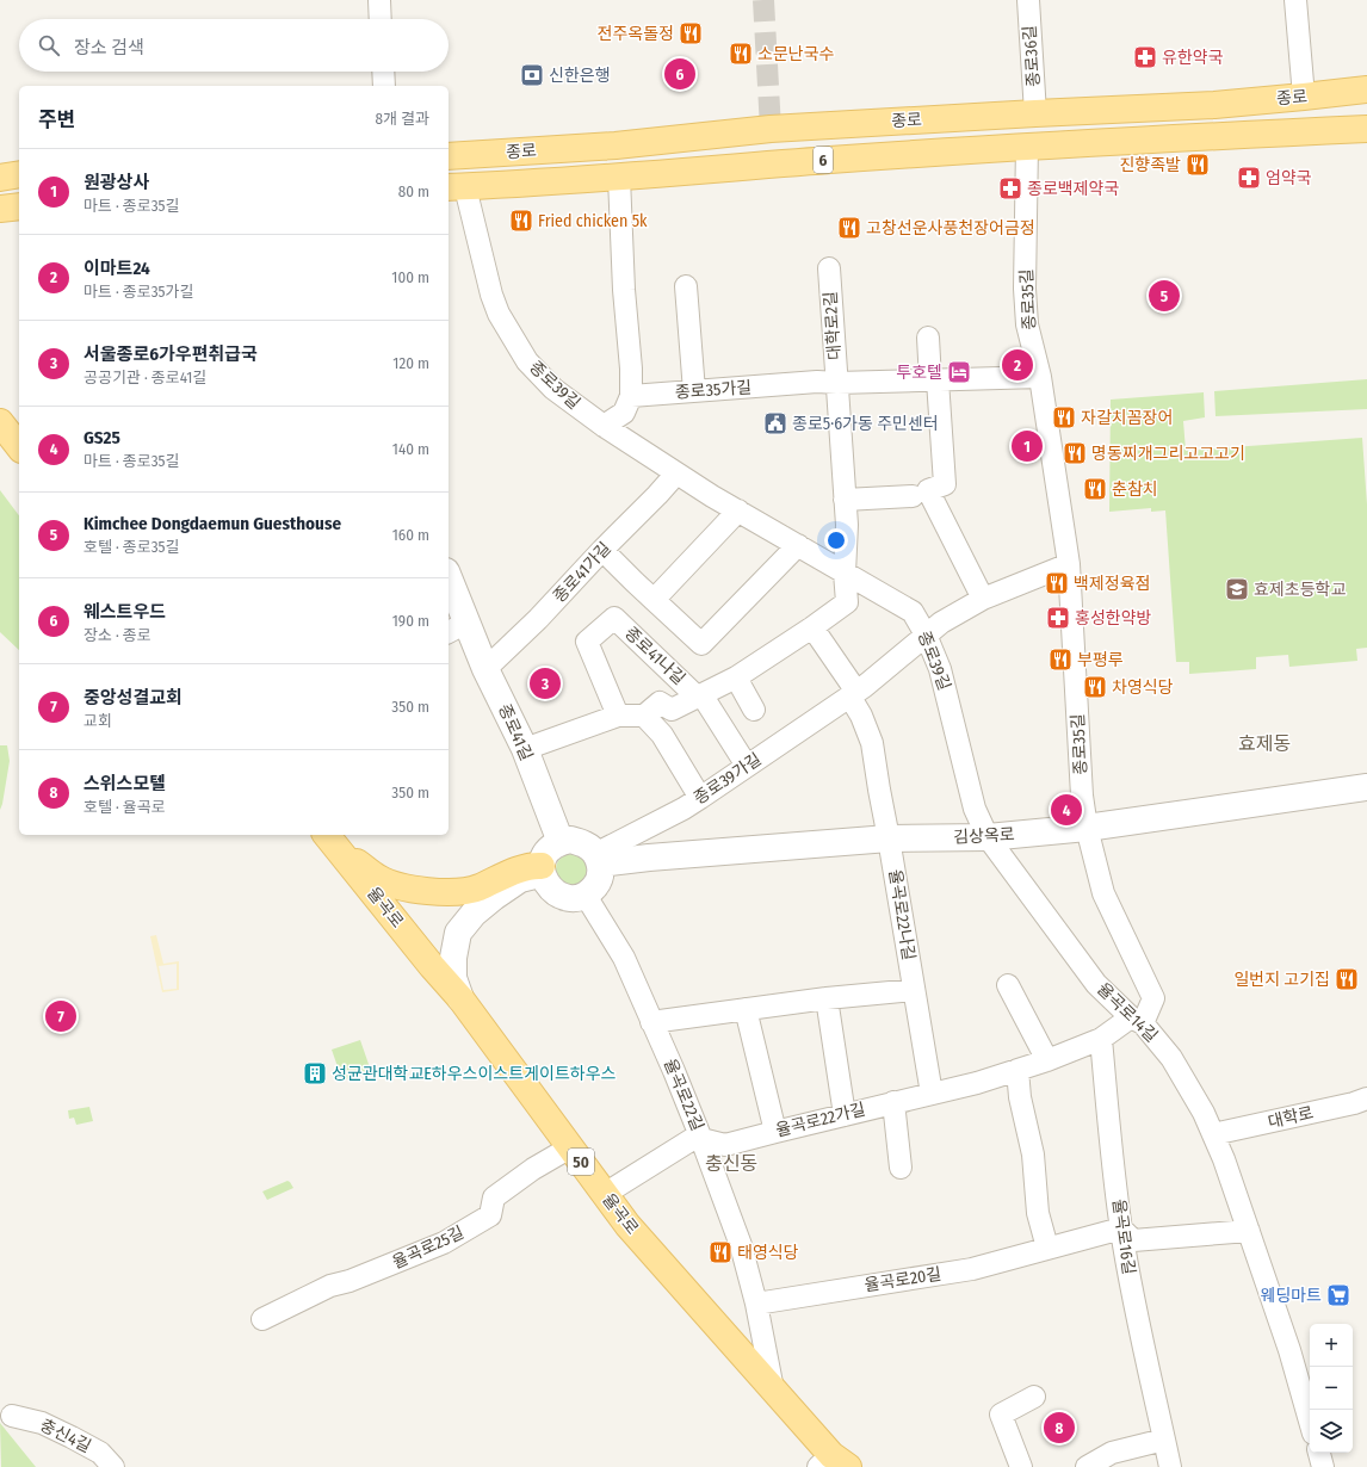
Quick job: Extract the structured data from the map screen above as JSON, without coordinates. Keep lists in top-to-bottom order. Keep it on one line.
{"streets":{"main road":["종로","6","율곡로","50"],"street":["종로36길","종로35길","대학로2길","종로39길","종로35가길","종로41가길","종로41나길","종로41길","종로39가길","김상옥로","율곡로22나길","율곡로14길","율곡로22길","대학로","율곡로22가길","율곡로16길","율곡로25길","율곡로20길","충신4길"]},"crossings":[["종로36길","종로"],["종로","종로35길"],["종로","종로39길"],["종로35길","종로35가길"],["종로35길","김상옥로"],["종로35길","율곡로14길"],["대학로2길","종로35가길"],["종로39길","종로41가길"],["종로39길","종로41나길"],["종로39길","종로39가길"],["종로39길","김상옥로"],["종로39길","율곡로14길"],["종로41가길","종로41길"],["종로41길","종로39가길"],["종로41길","김상옥로"],["종로41길","율곡로22길"],["종로39가길","김상옥로"],["종로39가길","율곡로22길"],["김상옥로","율곡로22나길"],["김상옥로","율곡로14길"],["김상옥로","율곡로22길"],["율곡로","율곡로22길"],["율곡로","율곡로25길"],["율곡로22나길","율곡로22가길"],["율곡로14길","대학로"],["율곡로22길","율곡로22가길"],["율곡로22길","율곡로20길"],["율곡로22가길","율곡로16길"],["율곡로16길","율곡로20길"]],"districts":["효제동","충신동"],"places":{"restaurant":["전주옥돌정","소문난국수","진향족발","Fried chicken 5k","고창선운사풍천장어금정","자갈치꼼장어","명동찌개그리고고고기","춘참치","백제정육점","부평루","차영식당","일번지 고기집","태영식당"],"pharmacy":["유한약국","엄약국","종로백제약국","홍성한약방"],"bank":["신한은행"],"hotel":["투호텔"],"public building":["종로5·6가동 주민센터"],"school or university":["효제초등학교"],"building":["성균관대학교E하우스이스트게이트하우스"],"supermarket":["웨딩마트"]},"page":{"search":"장소 검색","pins":["6","5","2","1","3","4","7","8"],"heading":["주변","8개 결과"],"list":[{"mark":"1","name":"원광상사","note":"마트 · 종로35길","value":"80 m"},{"mark":"2","name":"이마트24","note":"마트 · 종로35가길","value":"100 m"},{"mark":"3","name":"서울종로6가우편취급국","note":"공공기관 · 종로41길","value":"120 m"},{"mark":"4","name":"GS25","note":"마트 · 종로35길","value":"140 m"},{"mark":"5","name":"Kimchee Dongdaemun Guesthouse","note":"호텔 · 종로35길","value":"160 m"},{"mark":"6","name":"웨스트우드","note":"장소 · 종로","value":"190 m"},{"mark":"7","name":"중앙성결교회","note":"교회","value":"350 m"},{"mark":"8","name":"스위스모텔","note":"호텔 · 율곡로","value":"350 m"}],"map_buttons":["+","−"]}}
